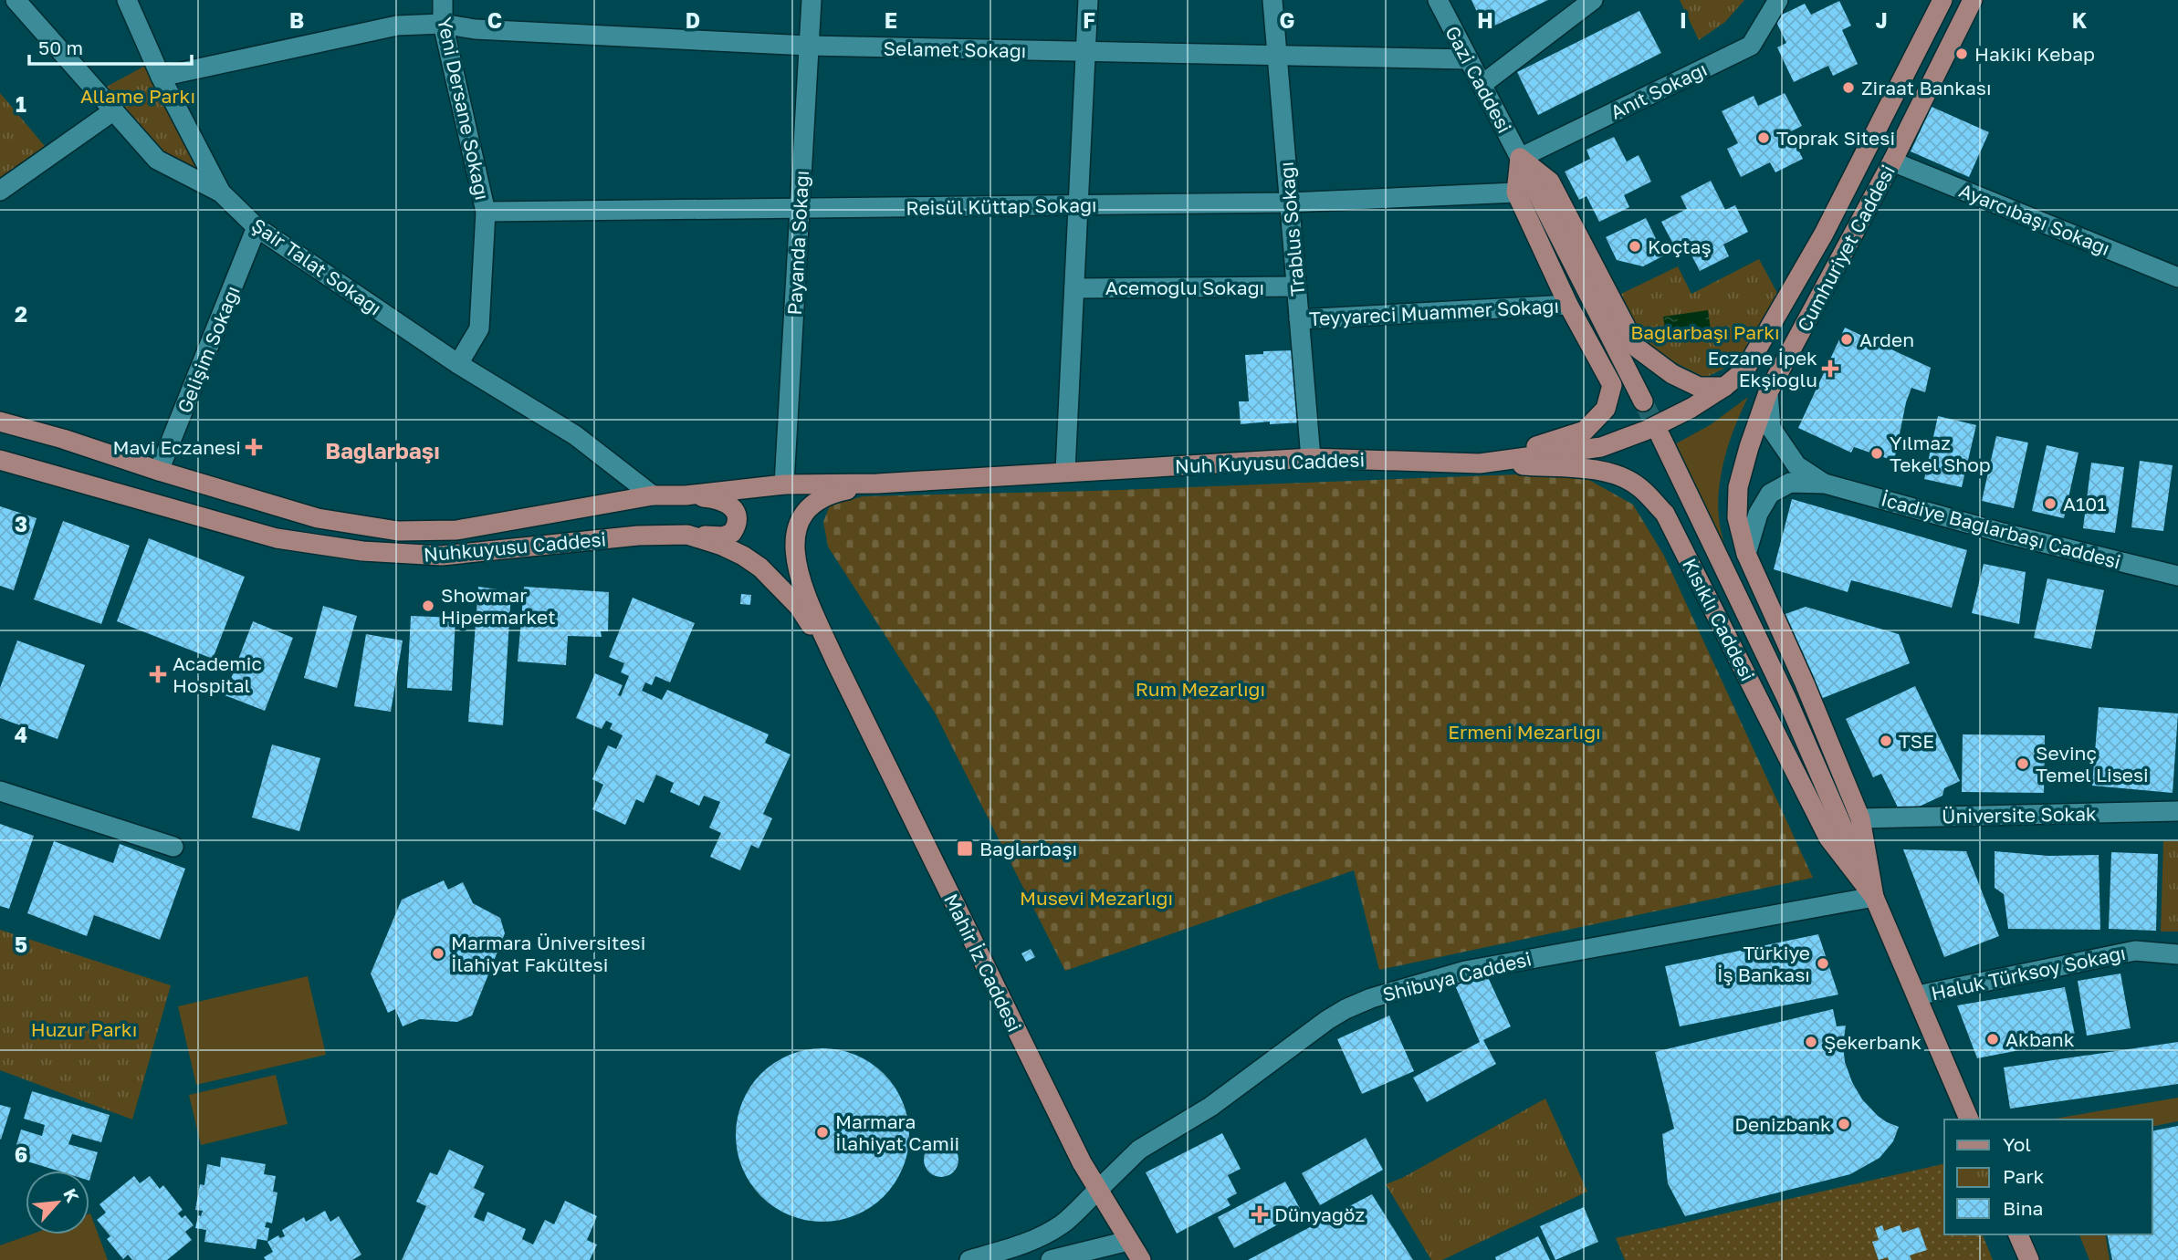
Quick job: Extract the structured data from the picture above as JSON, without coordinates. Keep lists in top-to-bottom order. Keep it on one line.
{"streets":{"main road":["Cumhuriyet Caddesi","Nuh Kuyusu Caddesi","Nuhkuyusu Caddesi","Kısıklı Caddesi","Mahir İz Caddesi"],"street":["Selamet Sokağı","Gazi Caddesi","Anıt Sokağı","Yeni Dersane Sokağı","Reisül Küttap Sokağı","Ayarcıbaşı Sokağı","Trablus Sokağı","Payanda Sokağı","Şair Talat Sokağı","Acemoğlu Sokağı","Teyyareci Muammer Sokağı","Gelişim Sokağı","İcadiye Bağlarbaşı Caddesi","Üniversite Sokak","Haluk Türksoy Sokağı","Shibuya Caddesi"]},"crossings":[["Selamet Sokağı","Gazi Caddesi"],["Selamet Sokağı","Yeni Dersane Sokağı"],["Selamet Sokağı","Trablus Sokağı"],["Selamet Sokağı","Payanda Sokağı"],["Gazi Caddesi","Anıt Sokağı"],["Yeni Dersane Sokağı","Reisül Küttap Sokağı"],["Yeni Dersane Sokağı","Şair Talat Sokağı"],["Reisül Küttap Sokağı","Trablus Sokağı"],["Reisül Küttap Sokağı","Payanda Sokağı"],["Ayarcıbaşı Sokağı","Cumhuriyet Caddesi"],["Trablus Sokağı","Acemoğlu Sokağı"],["Trablus Sokağı","Teyyareci Muammer Sokağı"],["Trablus Sokağı","Nuh Kuyusu Caddesi"],["Payanda Sokağı","Nuhkuyusu Caddesi"],["Cumhuriyet Caddesi","Nuh Kuyusu Caddesi"],["Cumhuriyet Caddesi","İcadiye Bağlarbaşı Caddesi"],["Cumhuriyet Caddesi","Kısıklı Caddesi"],["Şair Talat Sokağı","Gelişim Sokağı"],["Şair Talat Sokağı","Nuhkuyusu Caddesi"],["Gelişim Sokağı","Nuhkuyusu Caddesi"],["Nuh Kuyusu Caddesi","Nuhkuyusu Caddesi"],["Nuh Kuyusu Caddesi","Kısıklı Caddesi"],["İcadiye Bağlarbaşı Caddesi","Kısıklı Caddesi"],["Nuhkuyusu Caddesi","Mahir İz Caddesi"],["Kısıklı Caddesi","Üniversite Sokak"],["Kısıklı Caddesi","Haluk Türksoy Sokağı"],["Kısıklı Caddesi","Shibuya Caddesi"],["Mahir İz Caddesi","Shibuya Caddesi"]],"districts":["Bağlarbaşı"],"parks":["Allame Parkı","Bağlarbaşı Parkı","Rum Mezarlığı","Ermeni Mezarlığı","Musevi Mezarlığı","Huzur Parkı"],"places":{"other":["Hakiki Kebap","Ziraat Bankası","Toprak Sitesi","Koçtaş","Arden","Yılmaz Tekel Shop","A101","Showmar Hipermarket","TSE","Sevinç Temel Lisesi","Marmara Üniversitesi İlahiyat Fakültesi","Türkiye İş Bankası","Akbank","Şekerbank","Denizbank","Marmara İlahiyat Camii"],"health":["Eczane İpek Ekşioğlu","Mavi Eczanesi","Academic Hospital","Dünyagöz"],"transit":["Bağlarbaşı"]},"legend":["Yol","Park","Bina"],"scale_bar":"50 m","north":"top right","grid":{"columns":["B","C","D","E","F","G","H","I","J","K"],"rows":["1","2","3","4","5","6"]}}
